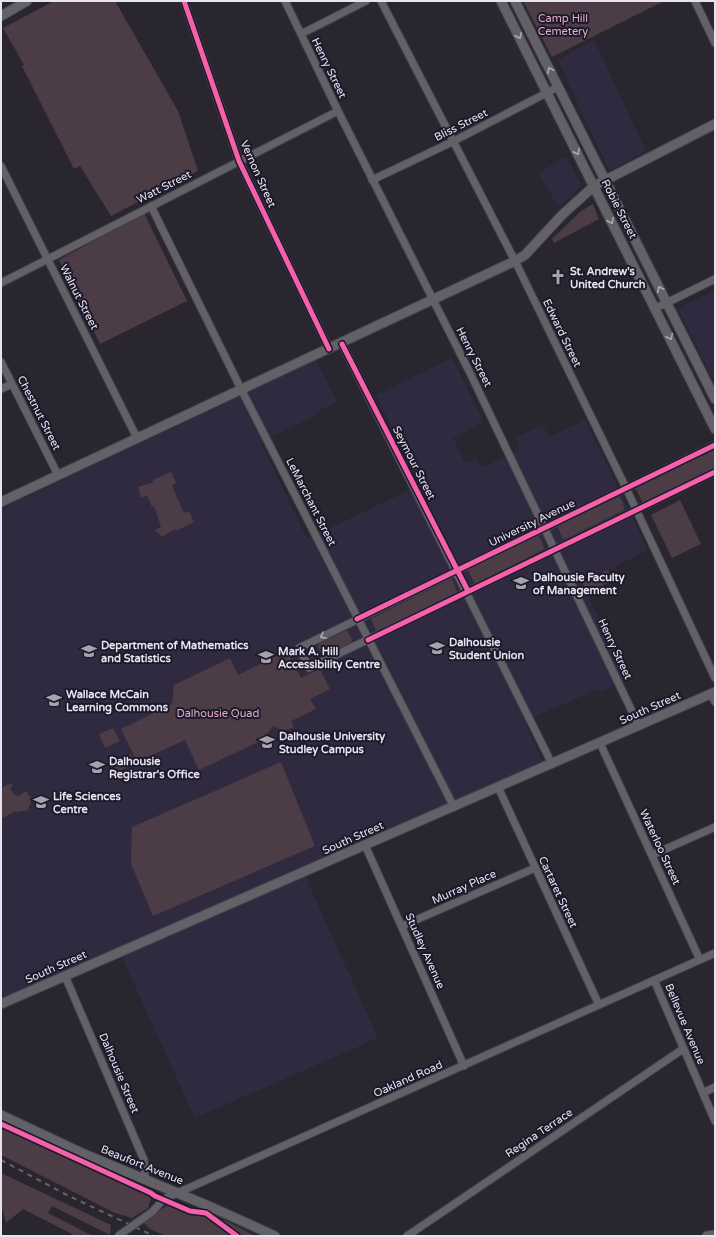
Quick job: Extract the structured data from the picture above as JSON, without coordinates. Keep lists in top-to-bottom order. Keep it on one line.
{"streets":{"main road":["Robie Street","South Street","Beaufort Avenue"],"street":["Henry Street","Bliss Street","Vernon Street","Watt Street","Walnut Street","Edward Street","Chestnut Street","Seymour Street","LeMarchant Street","University Avenue","Waterloo Street","Murray Place","Cartaret Street","Studley Avenue","Bellevue Avenue","Dalhousie Street","Oakland Road","Regina Terrace"]},"crossings":[["Henry Street","Bliss Street"],["Henry Street","Watt Street"],["Henry Street","University Avenue"],["Henry Street","South Street"],["Bliss Street","Robie Street"],["Bliss Street","Edward Street"],["Vernon Street","Watt Street"],["Watt Street","Walnut Street"],["Watt Street","LeMarchant Street"],["Edward Street","University Avenue"],["Seymour Street","University Avenue"],["Seymour Street","South Street"],["LeMarchant Street","University Avenue"],["LeMarchant Street","South Street"],["South Street","Waterloo Street"],["South Street","Cartaret Street"],["South Street","Studley Avenue"],["South Street","Dalhousie Street"],["Waterloo Street","Oakland Road"],["Murray Place","Cartaret Street"],["Murray Place","Studley Avenue"],["Cartaret Street","Oakland Road"],["Studley Avenue","Oakland Road"],["Bellevue Avenue","Oakland Road"],["Bellevue Avenue","Regina Terrace"],["Dalhousie Street","Beaufort Avenue"],["Oakland Road","Beaufort Avenue"]],"parks":["Camp Hill Cemetery","Dalhousie Quad"],"places":{"church":["St. Andrew's United Church"],"school or university":["Dalhousie Faculty of Management","Dalhousie Student Union","Department of Mathematics and Statistics","Mark A. Hill Accessibility Centre","Wallace McCain Learning Commons","Dalhousie University Studley Campus","Dalhousie Registrar's Office","Life Sciences Centre"]}}
